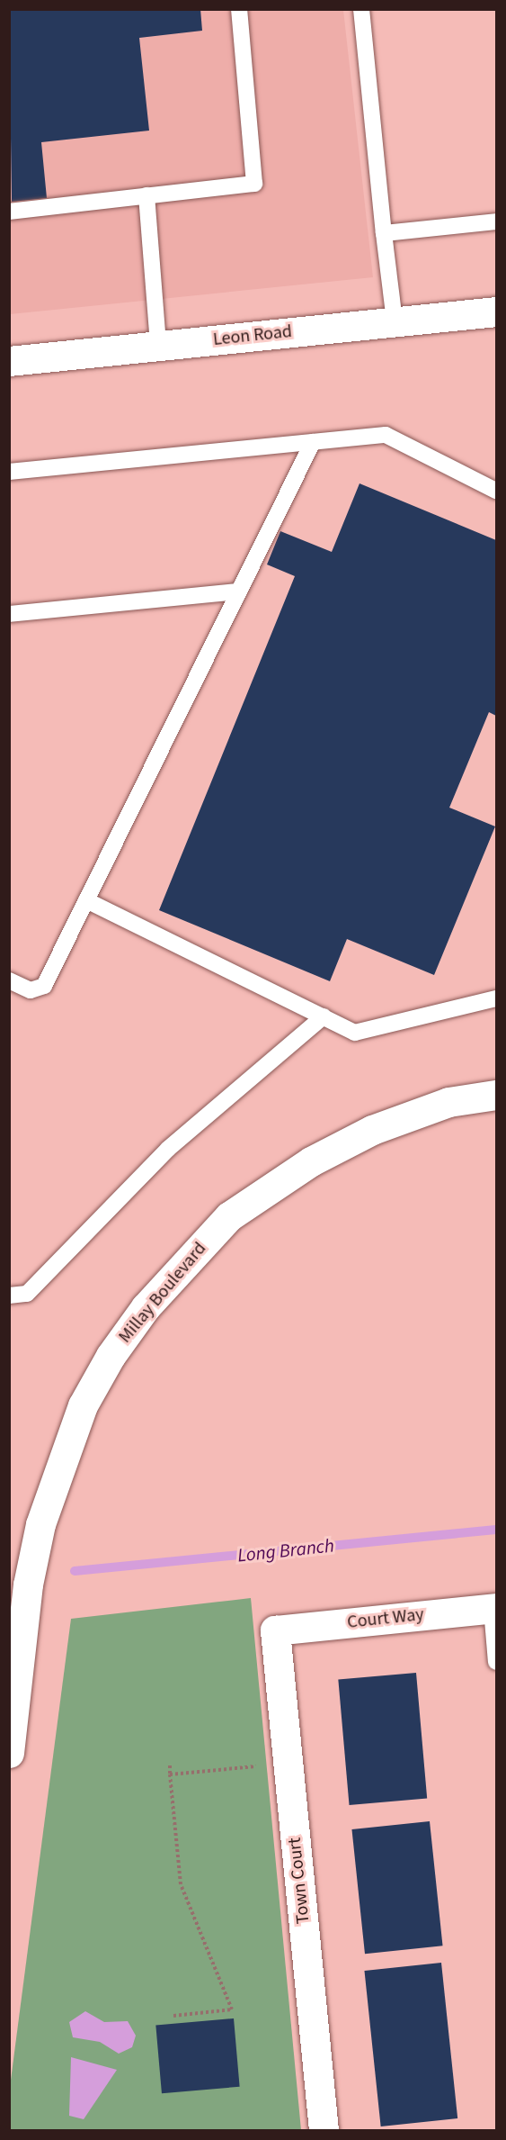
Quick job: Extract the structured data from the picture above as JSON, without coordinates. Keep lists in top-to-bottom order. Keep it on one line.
{"streets":{"street":["Leon Road","Millay Boulevard","Court Way","Town Court"]},"crossings":[["Court Way","Town Court"]],"water":["Long Branch"]}
